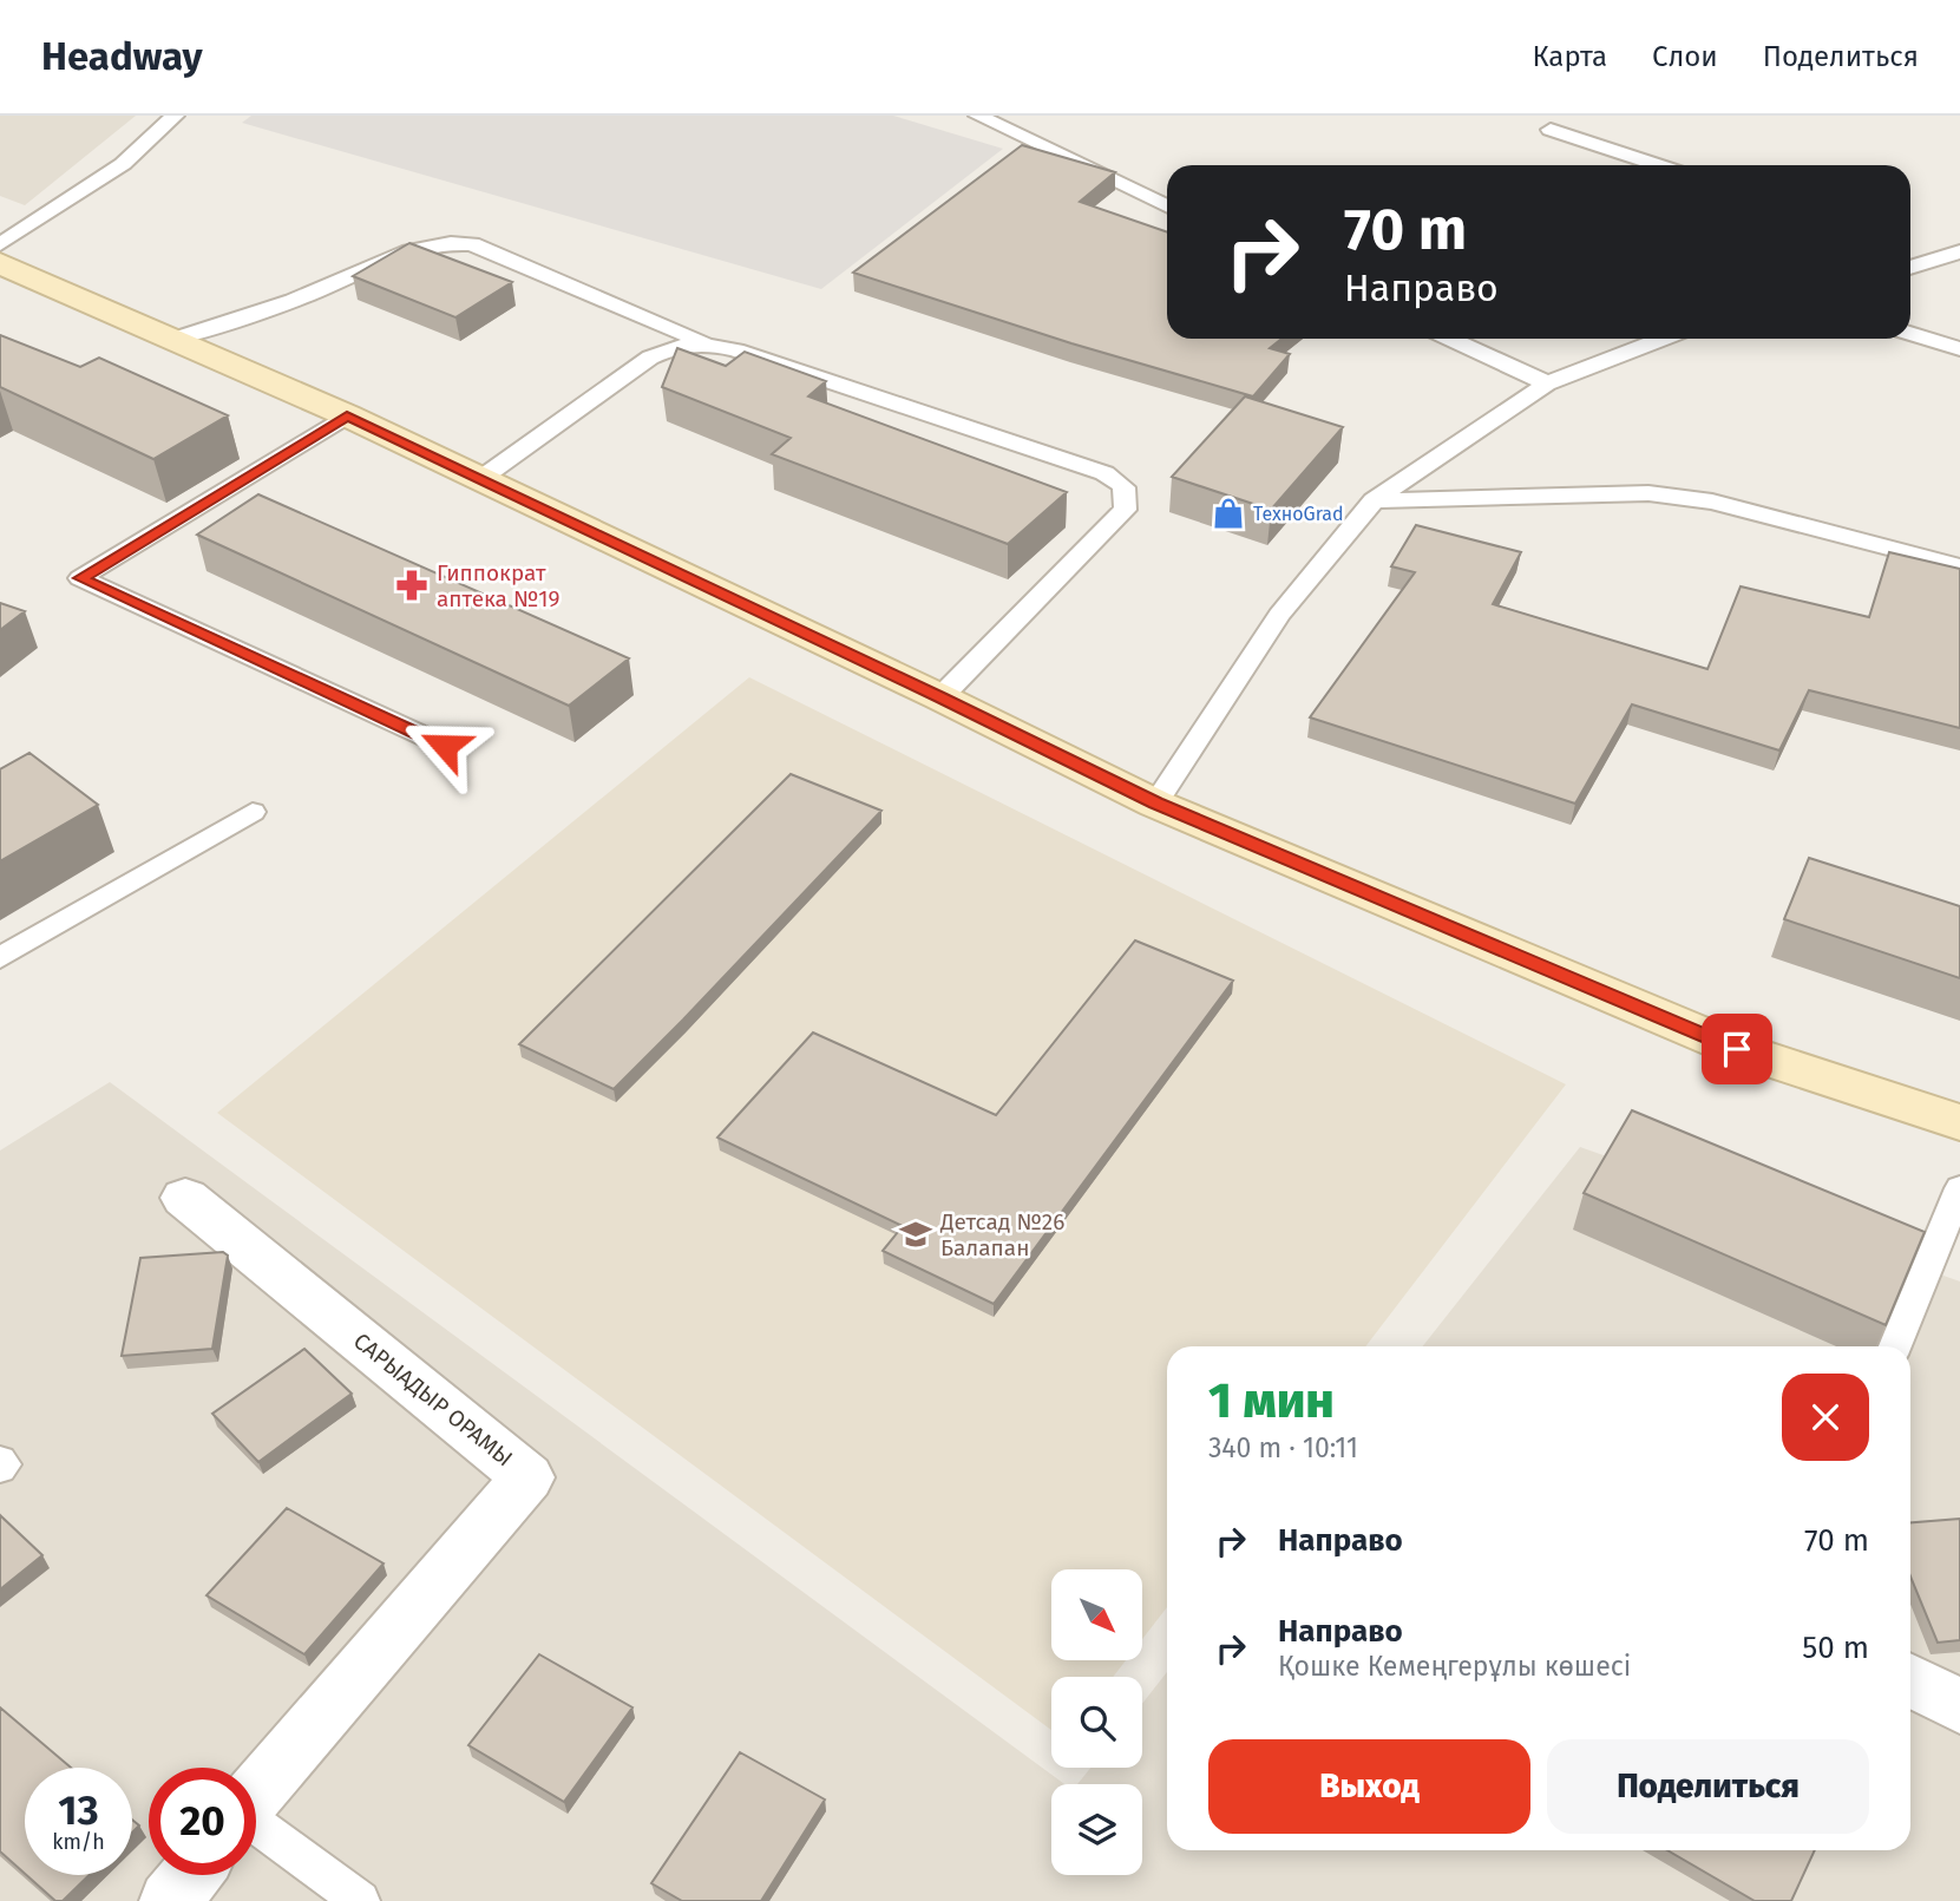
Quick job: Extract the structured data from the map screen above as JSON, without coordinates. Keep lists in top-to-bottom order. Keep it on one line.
{"streets":{"street":["САРЫАДЫР ОРАМЫ"]},"places":{"shop":["ТехноGrad"],"pharmacy":["Гиппократ аптека №19"],"school or university":["Детсад №26 Балапан"]},"north":"bottom right","page":{"header":"Headway","nav":["Карта","Слои","Поделиться"],"turn":["70 m","Направо"],"heading":["1 мин","340 m · 10:11"],"list":[{"name":"Направо","value":"70 m"},{"name":"Направо","note":"Қошке Кемеңгерұлы көшесі","value":"50 m"}],"buttons":["Выход","Поделиться"],"speed":"13 km/h","limit":"20"}}
